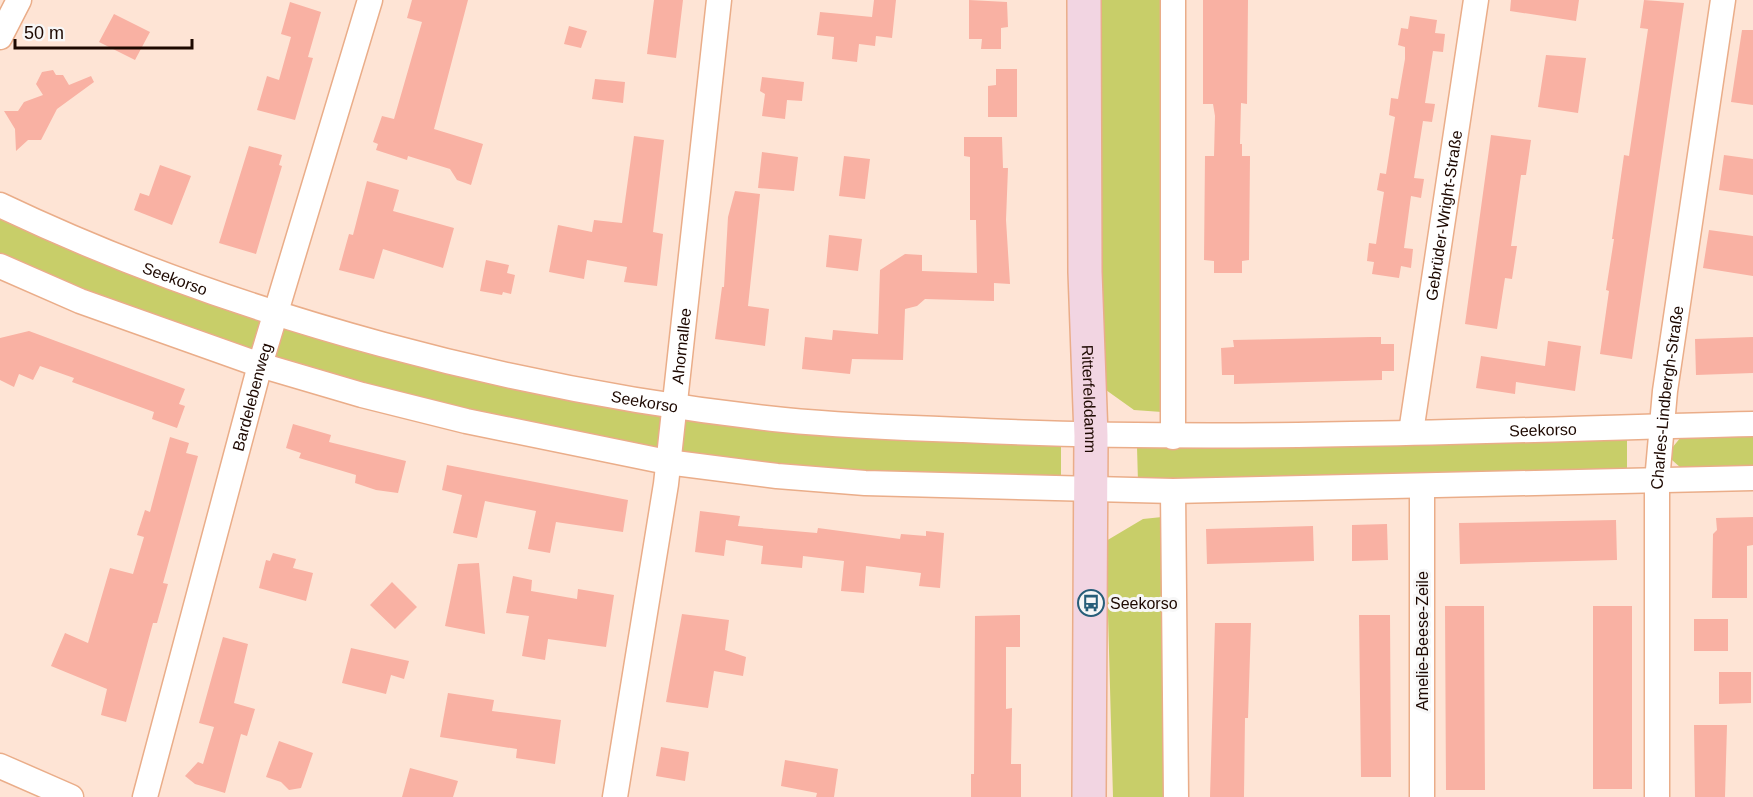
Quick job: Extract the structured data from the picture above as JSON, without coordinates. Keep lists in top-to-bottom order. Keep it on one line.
{"streets":{"main road":["Ritterfelddamm"],"street":["Gebrüder-Wright-Straße","Seekorso","Ahornallee","Bardelebenweg","Charles-Lindbergh-Straße","Amelie-Beese-Zeile"]},"crossings":[["Gebrüder-Wright-Straße","Seekorso"],["Seekorso","Ahornallee"],["Seekorso","Bardelebenweg"],["Seekorso","Charles-Lindbergh-Straße"],["Seekorso","Ritterfelddamm"]],"places":{"bus stop":["Seekorso"]},"scale_bar":"50 m"}
